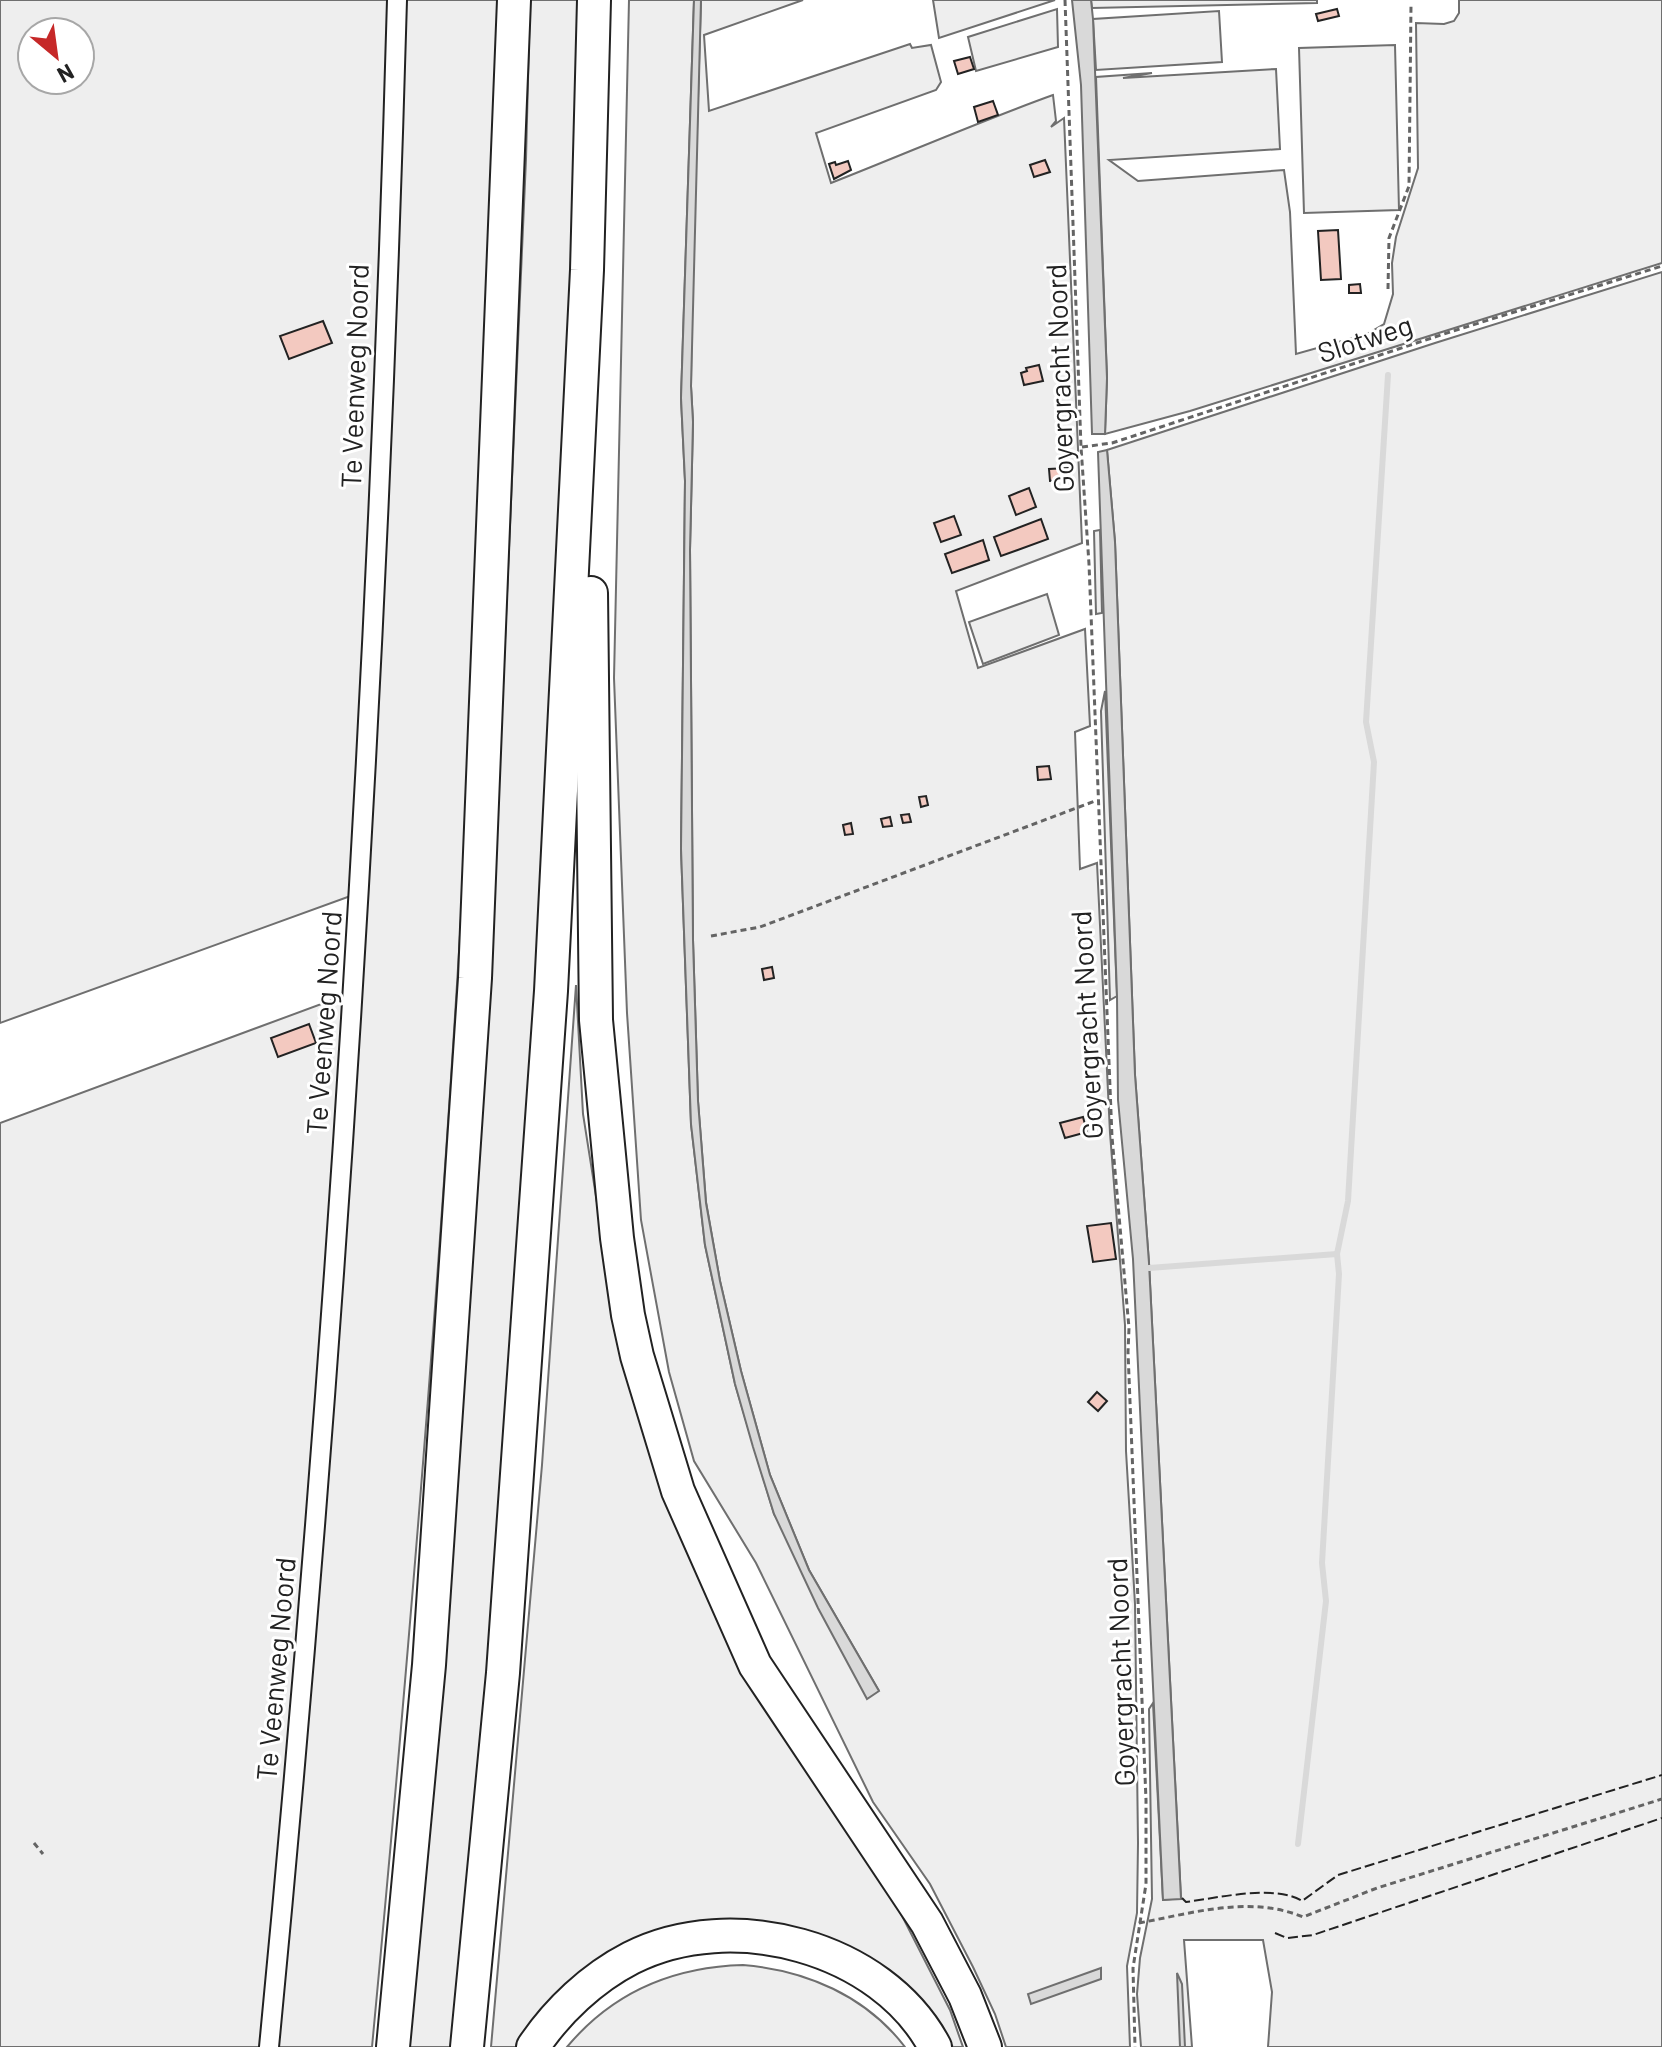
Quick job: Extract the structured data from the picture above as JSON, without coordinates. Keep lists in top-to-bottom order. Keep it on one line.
{"streets":{"street":["Te Veenweg Noord"],"path":["Slotweg","Goyergracht Noord"]},"crossings":[["Slotweg","Goyergracht Noord"]],"north":"bottom right"}
